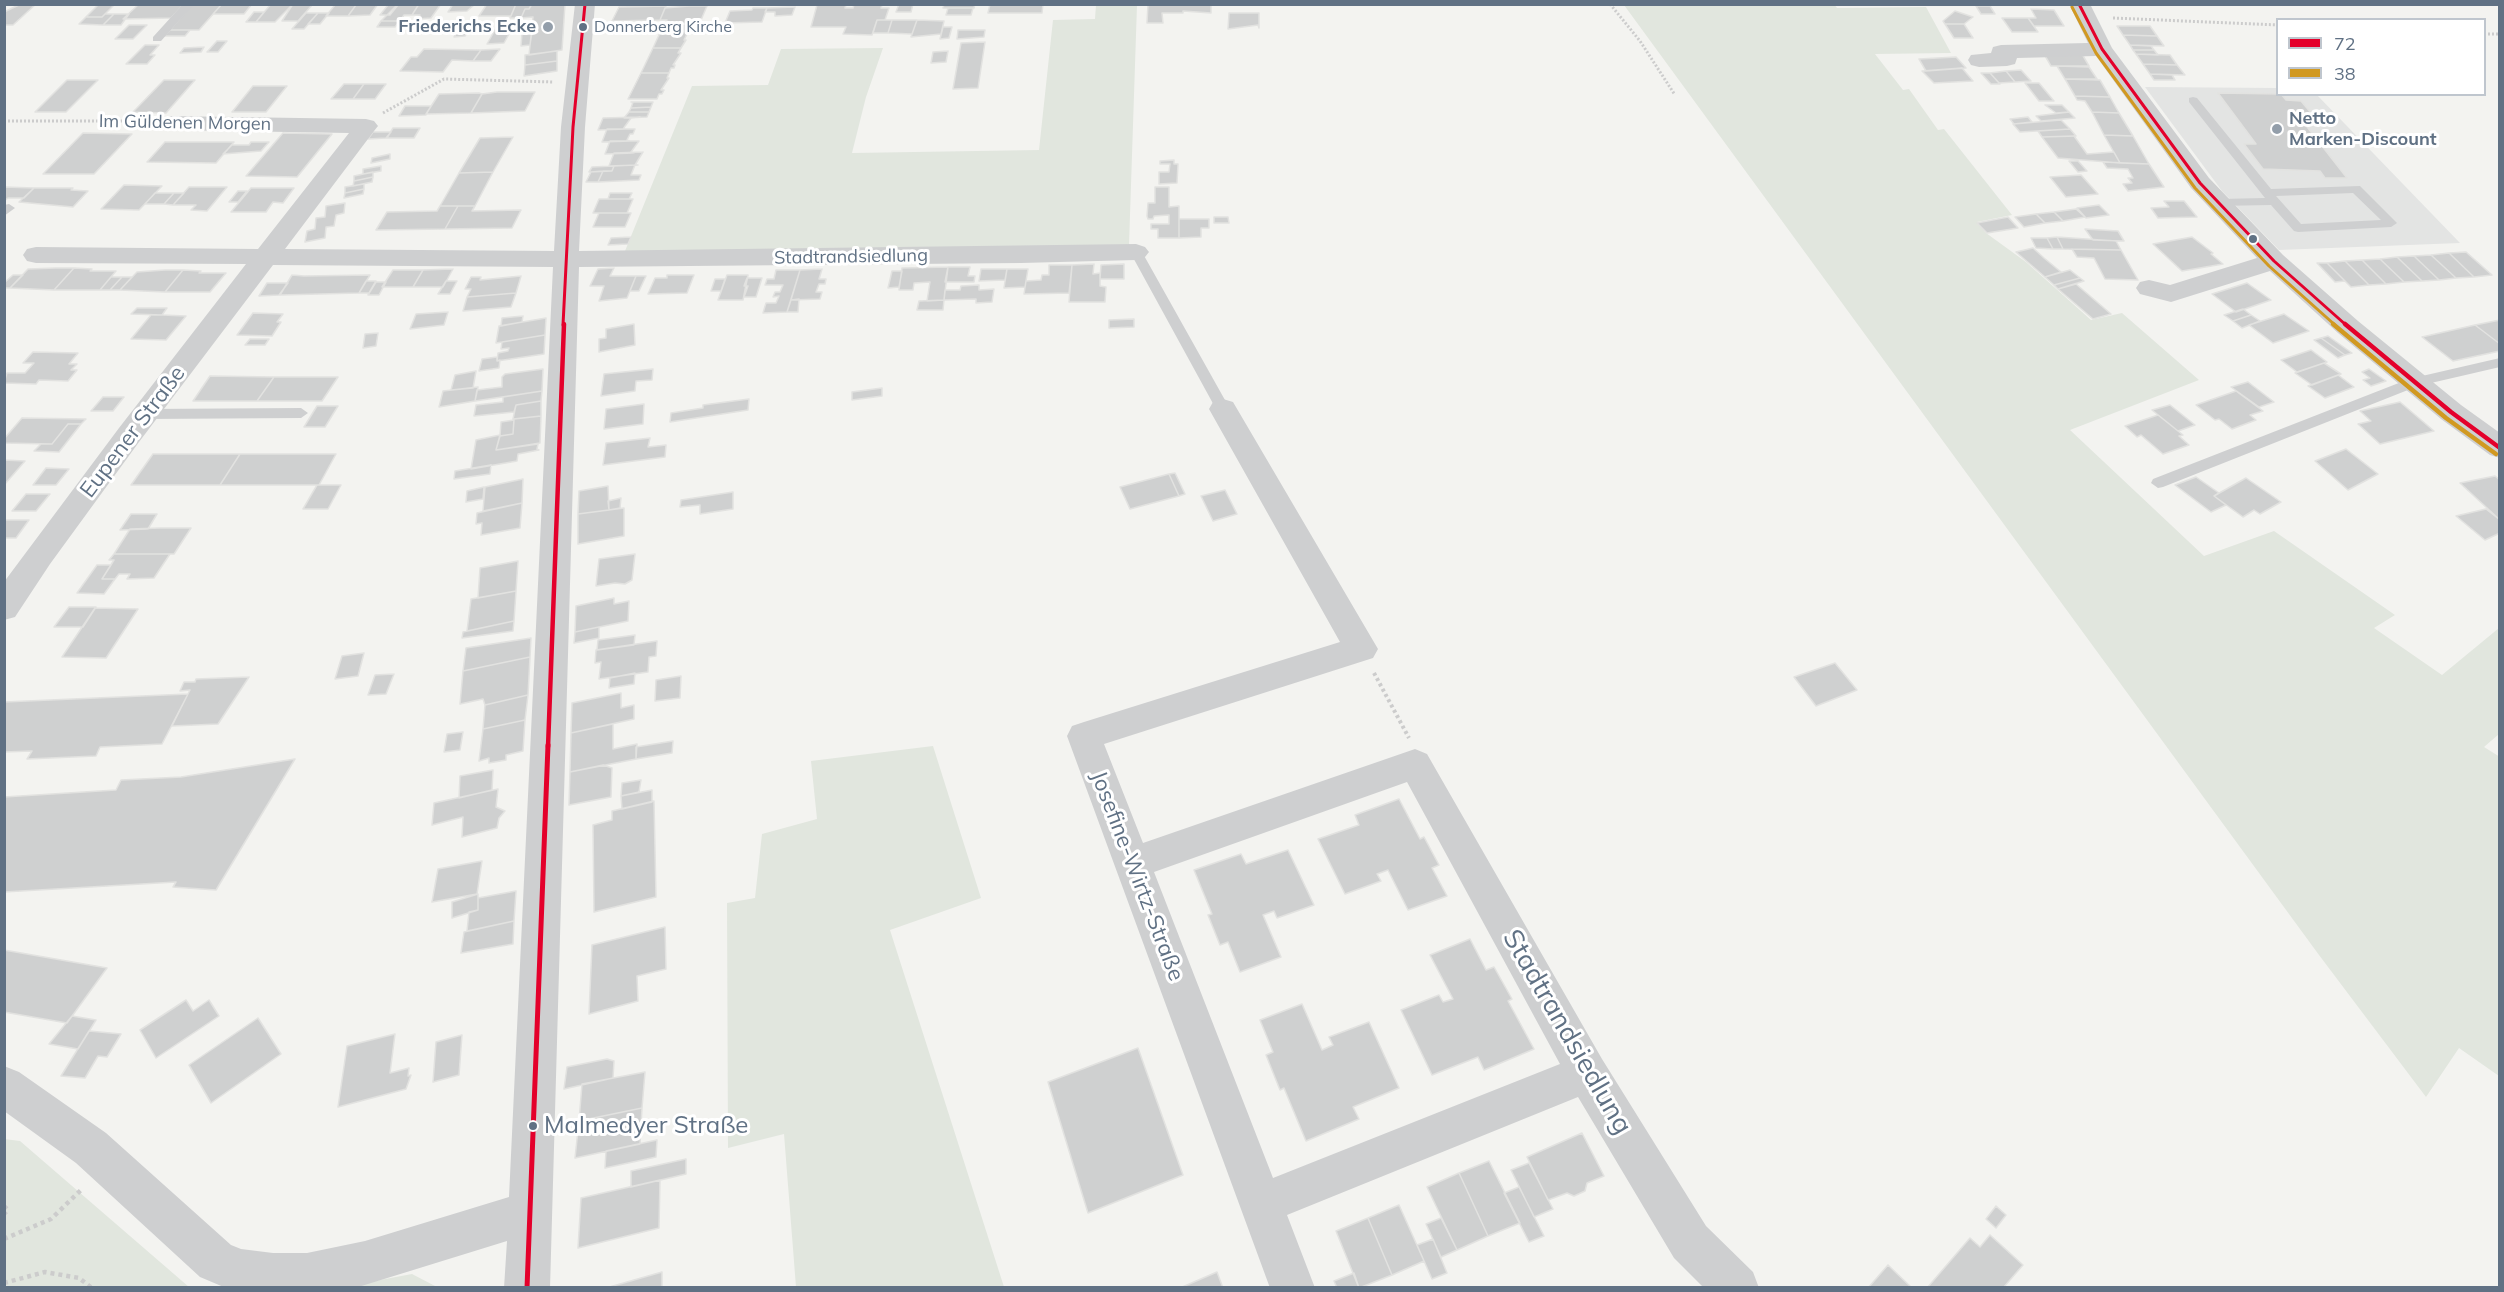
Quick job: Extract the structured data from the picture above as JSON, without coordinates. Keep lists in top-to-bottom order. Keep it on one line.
{"streets":{"street":["Im Güldenen Morgen","Stadtrandsiedlung","Eupener Straße","Josefine-Wirtz-Straße"]},"crossings":[["Im Güldenen Morgen","Eupener Straße"]],"places":["Friederichs Ecke","Donnerberg Kirche","Netto Marken-Discount","Malmedyer Straße"],"lines":["transit line 72","transit line 38"],"legend":["72","38"]}
